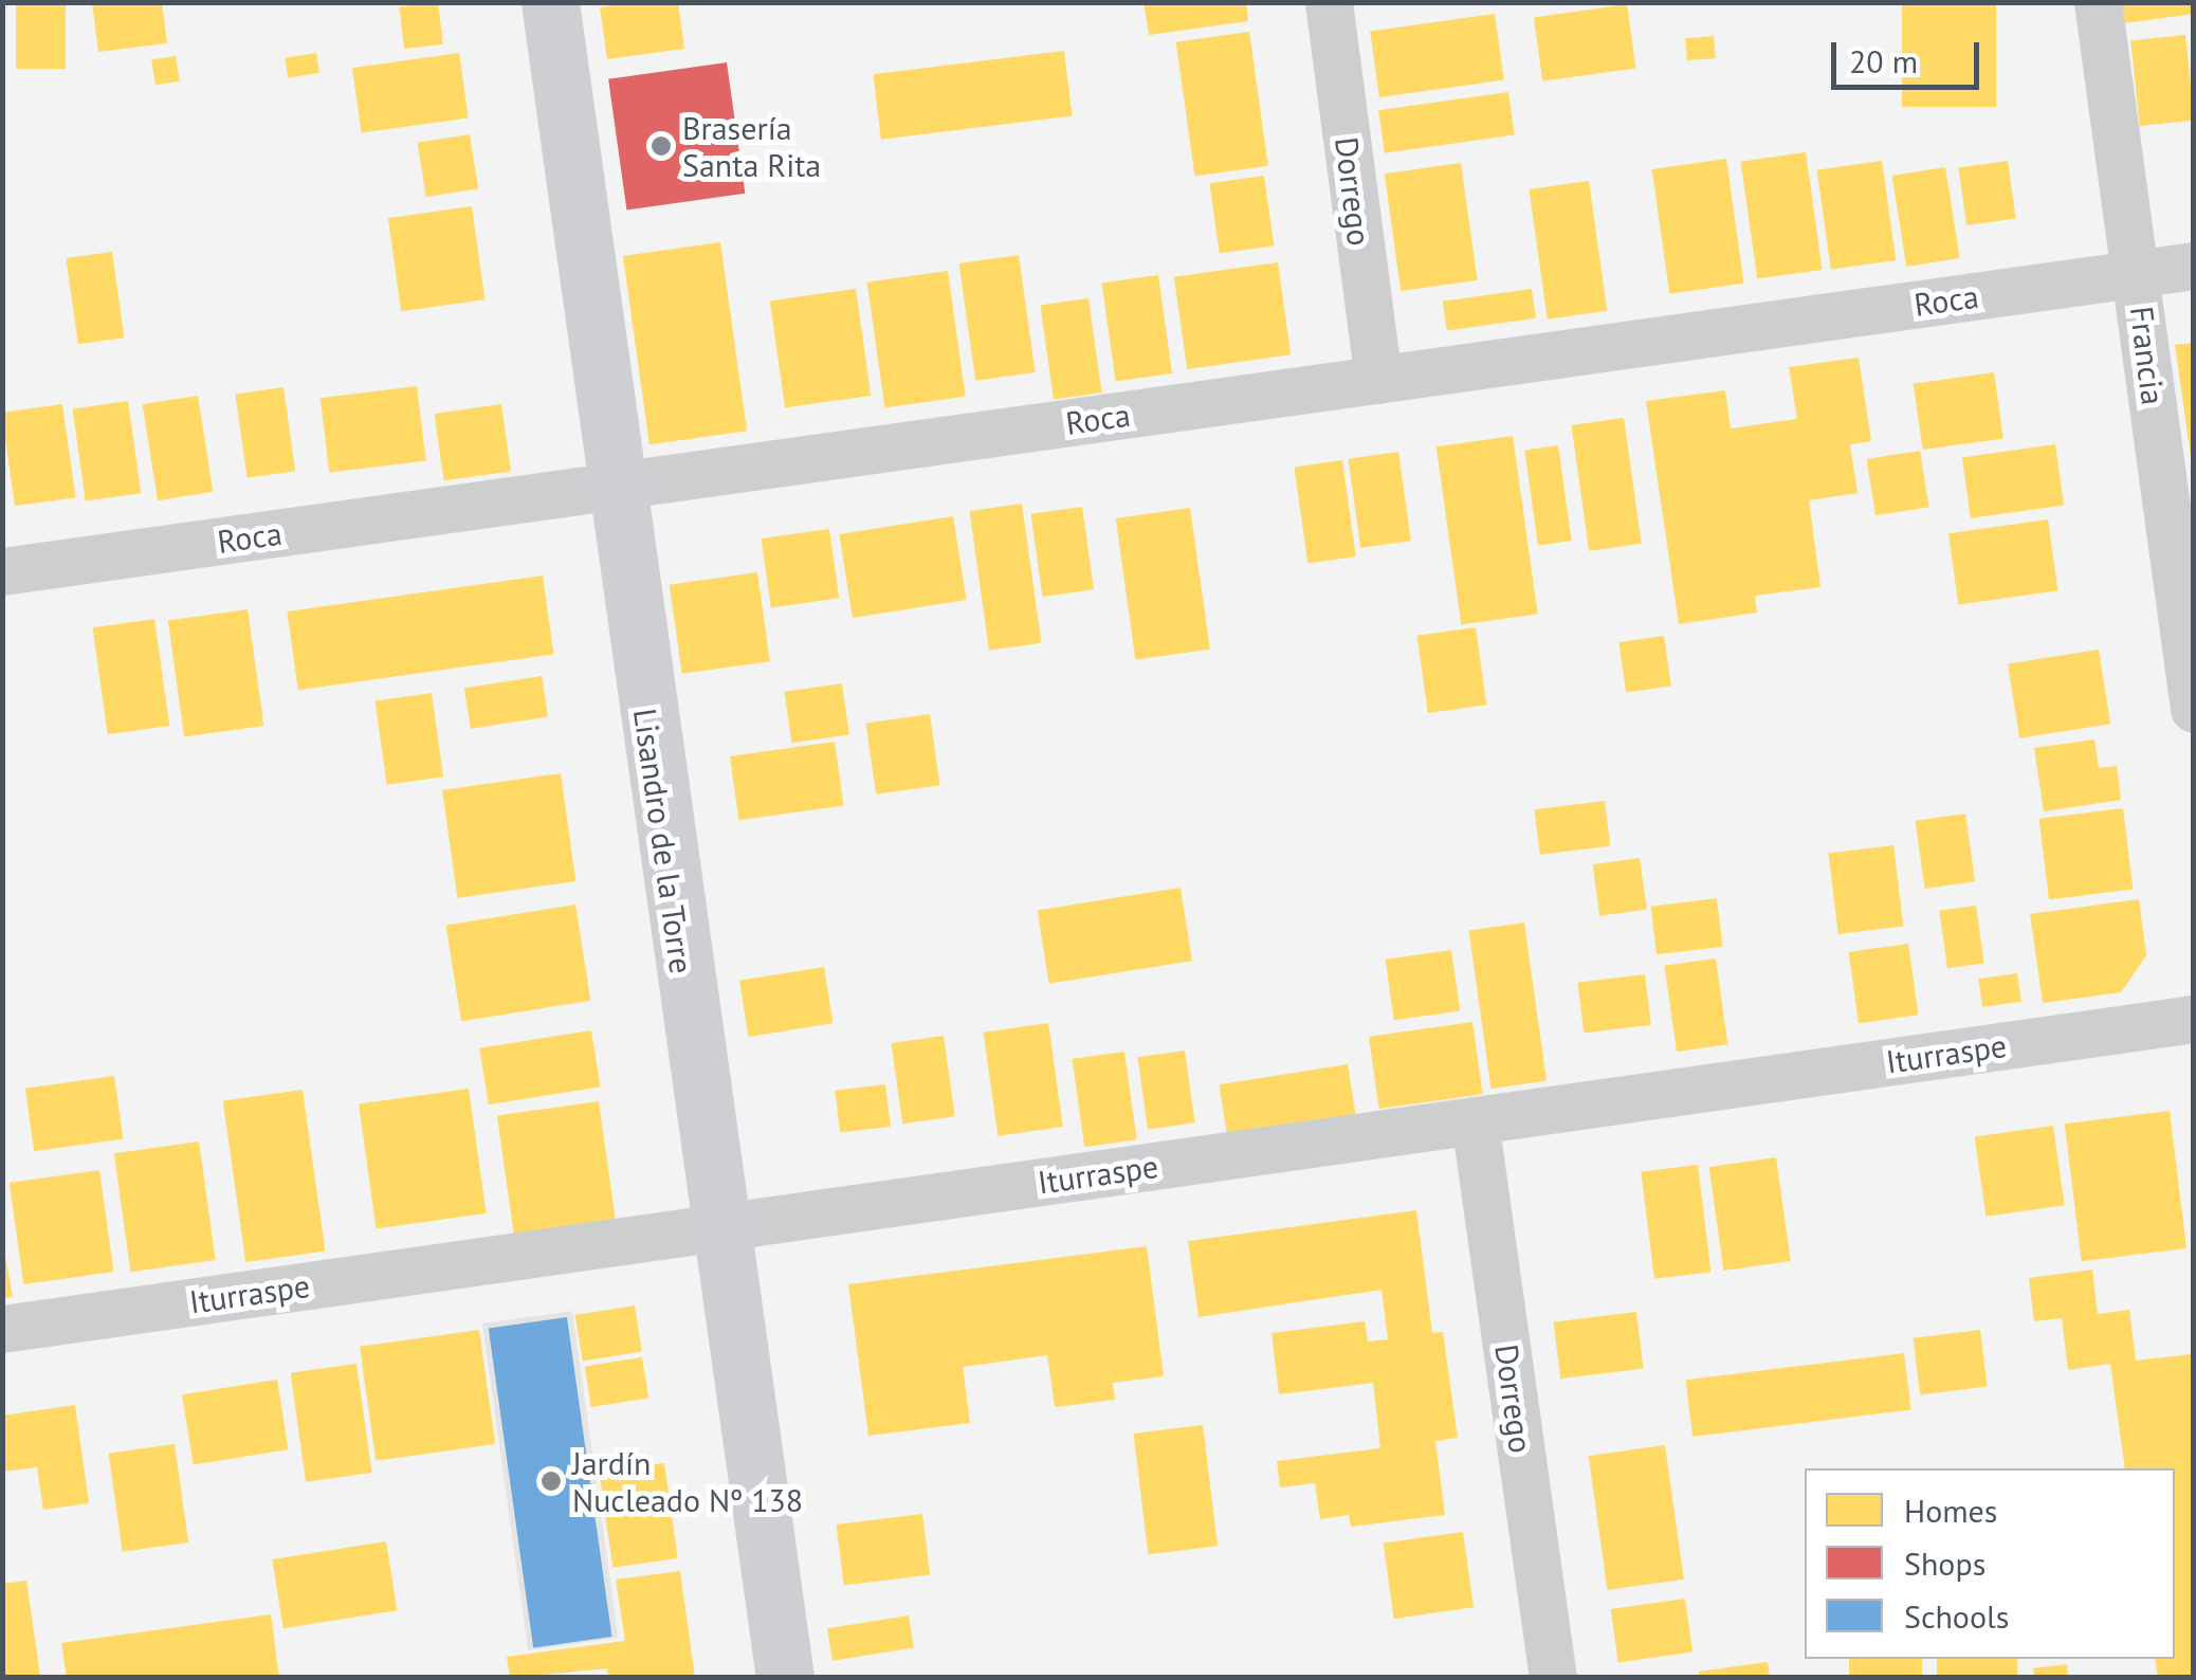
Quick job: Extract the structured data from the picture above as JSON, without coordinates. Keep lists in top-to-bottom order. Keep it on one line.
{"streets":{"main road":["Lisandro de la Torre"],"street":["Dorrego","Roca","Francia","Iturraspe"]},"crossings":[["Dorrego","Roca"],["Dorrego","Iturraspe"],["Roca","Francia"],["Roca","Lisandro de la Torre"],["Lisandro de la Torre","Iturraspe"]],"places":["Brasería Santa Rita","Jardín Nucleado Nº 138"],"legend":["Homes","Shops","Schools"],"scale_bar":"20 m"}
